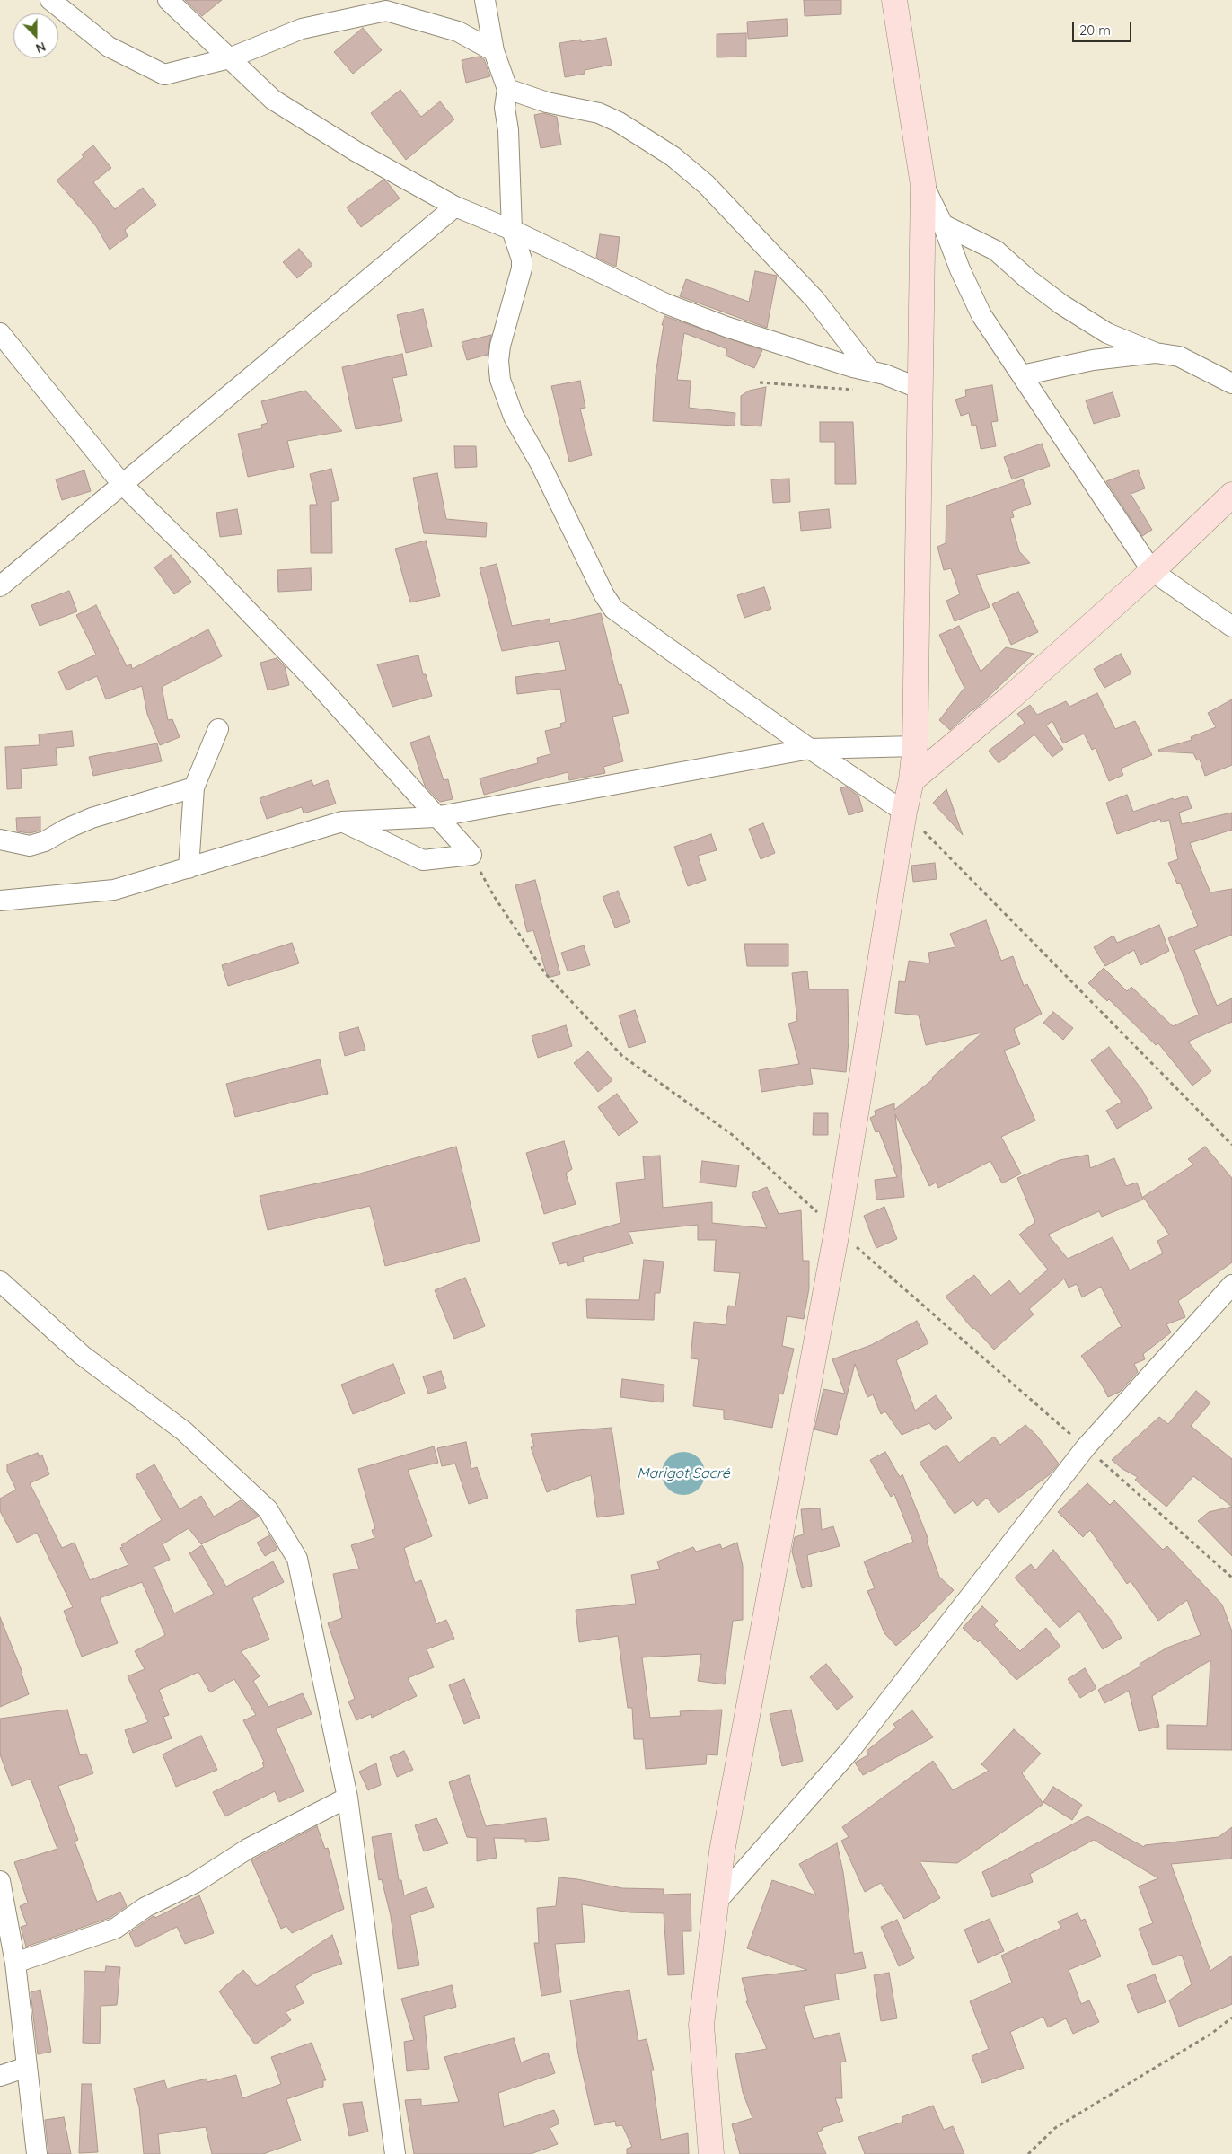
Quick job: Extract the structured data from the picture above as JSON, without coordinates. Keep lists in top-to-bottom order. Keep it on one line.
{"water":["Marigot Sacré"],"scale_bar":"20 m","north":"bottom"}
